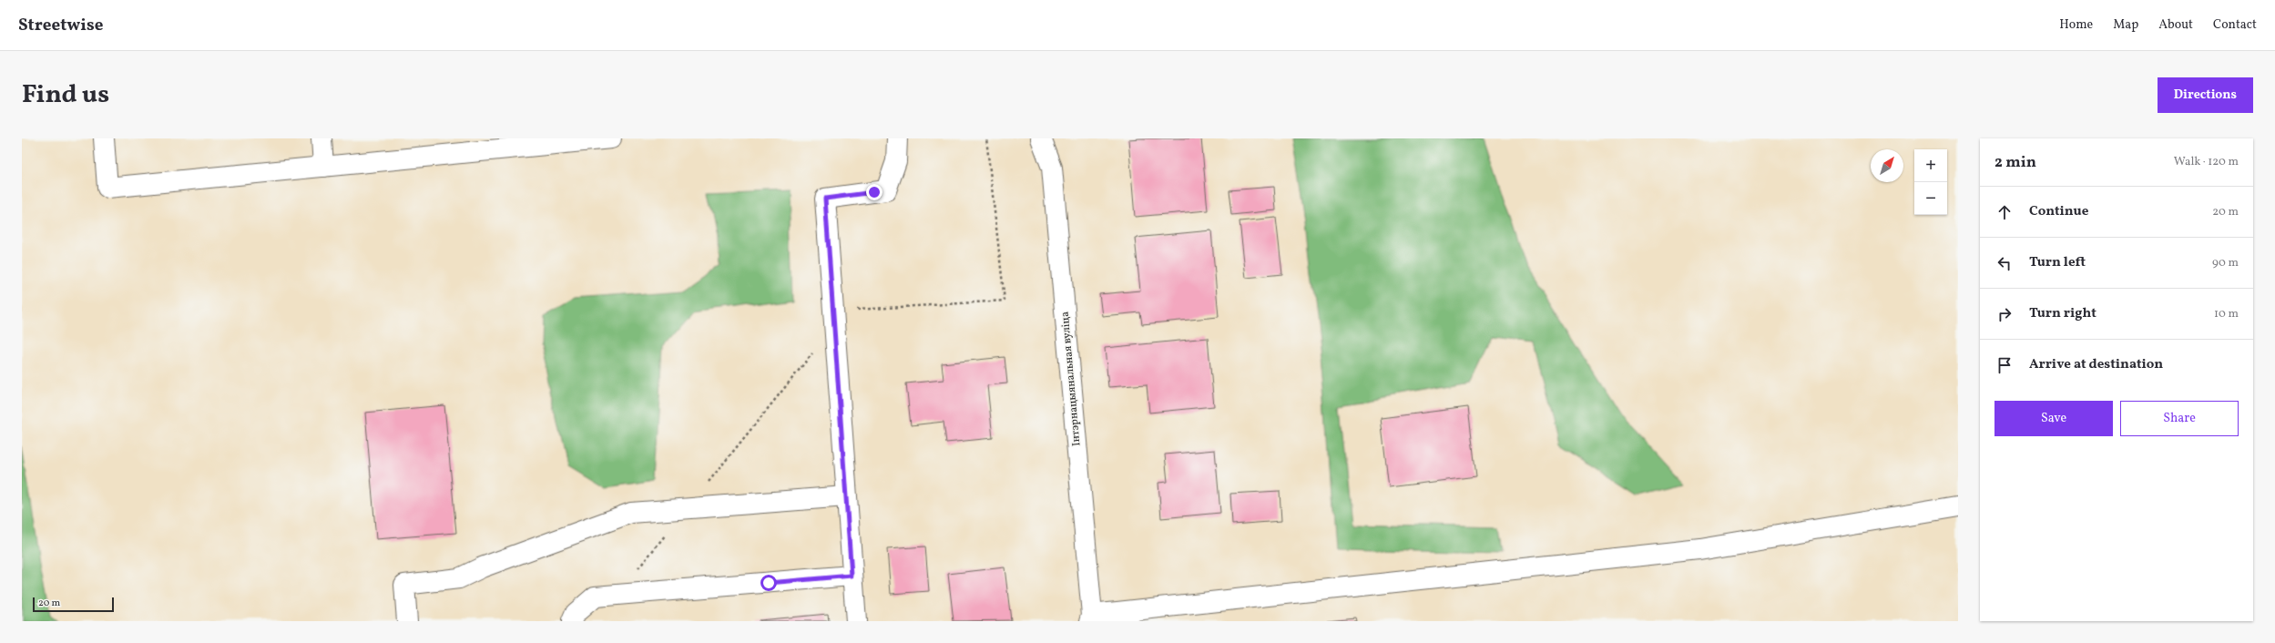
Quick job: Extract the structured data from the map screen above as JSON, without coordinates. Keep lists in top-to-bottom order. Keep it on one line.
{"streets":{"street":["Інтэрнацыянальная вуліца"]},"scale_bar":"20 m","north":"top right","page":{"header":"Streetwise","nav":["Home","Map","About","Contact"],"title":"Find us","buttons":["Directions",["Save","Share"]],"heading":["2 min","Walk · 120 m"],"map_buttons":["+","−"],"list":[["Continue","20 m"],["Turn left","90 m"],["Turn right","10 m"],"Arrive at destination"],"scale":"20 m"}}
